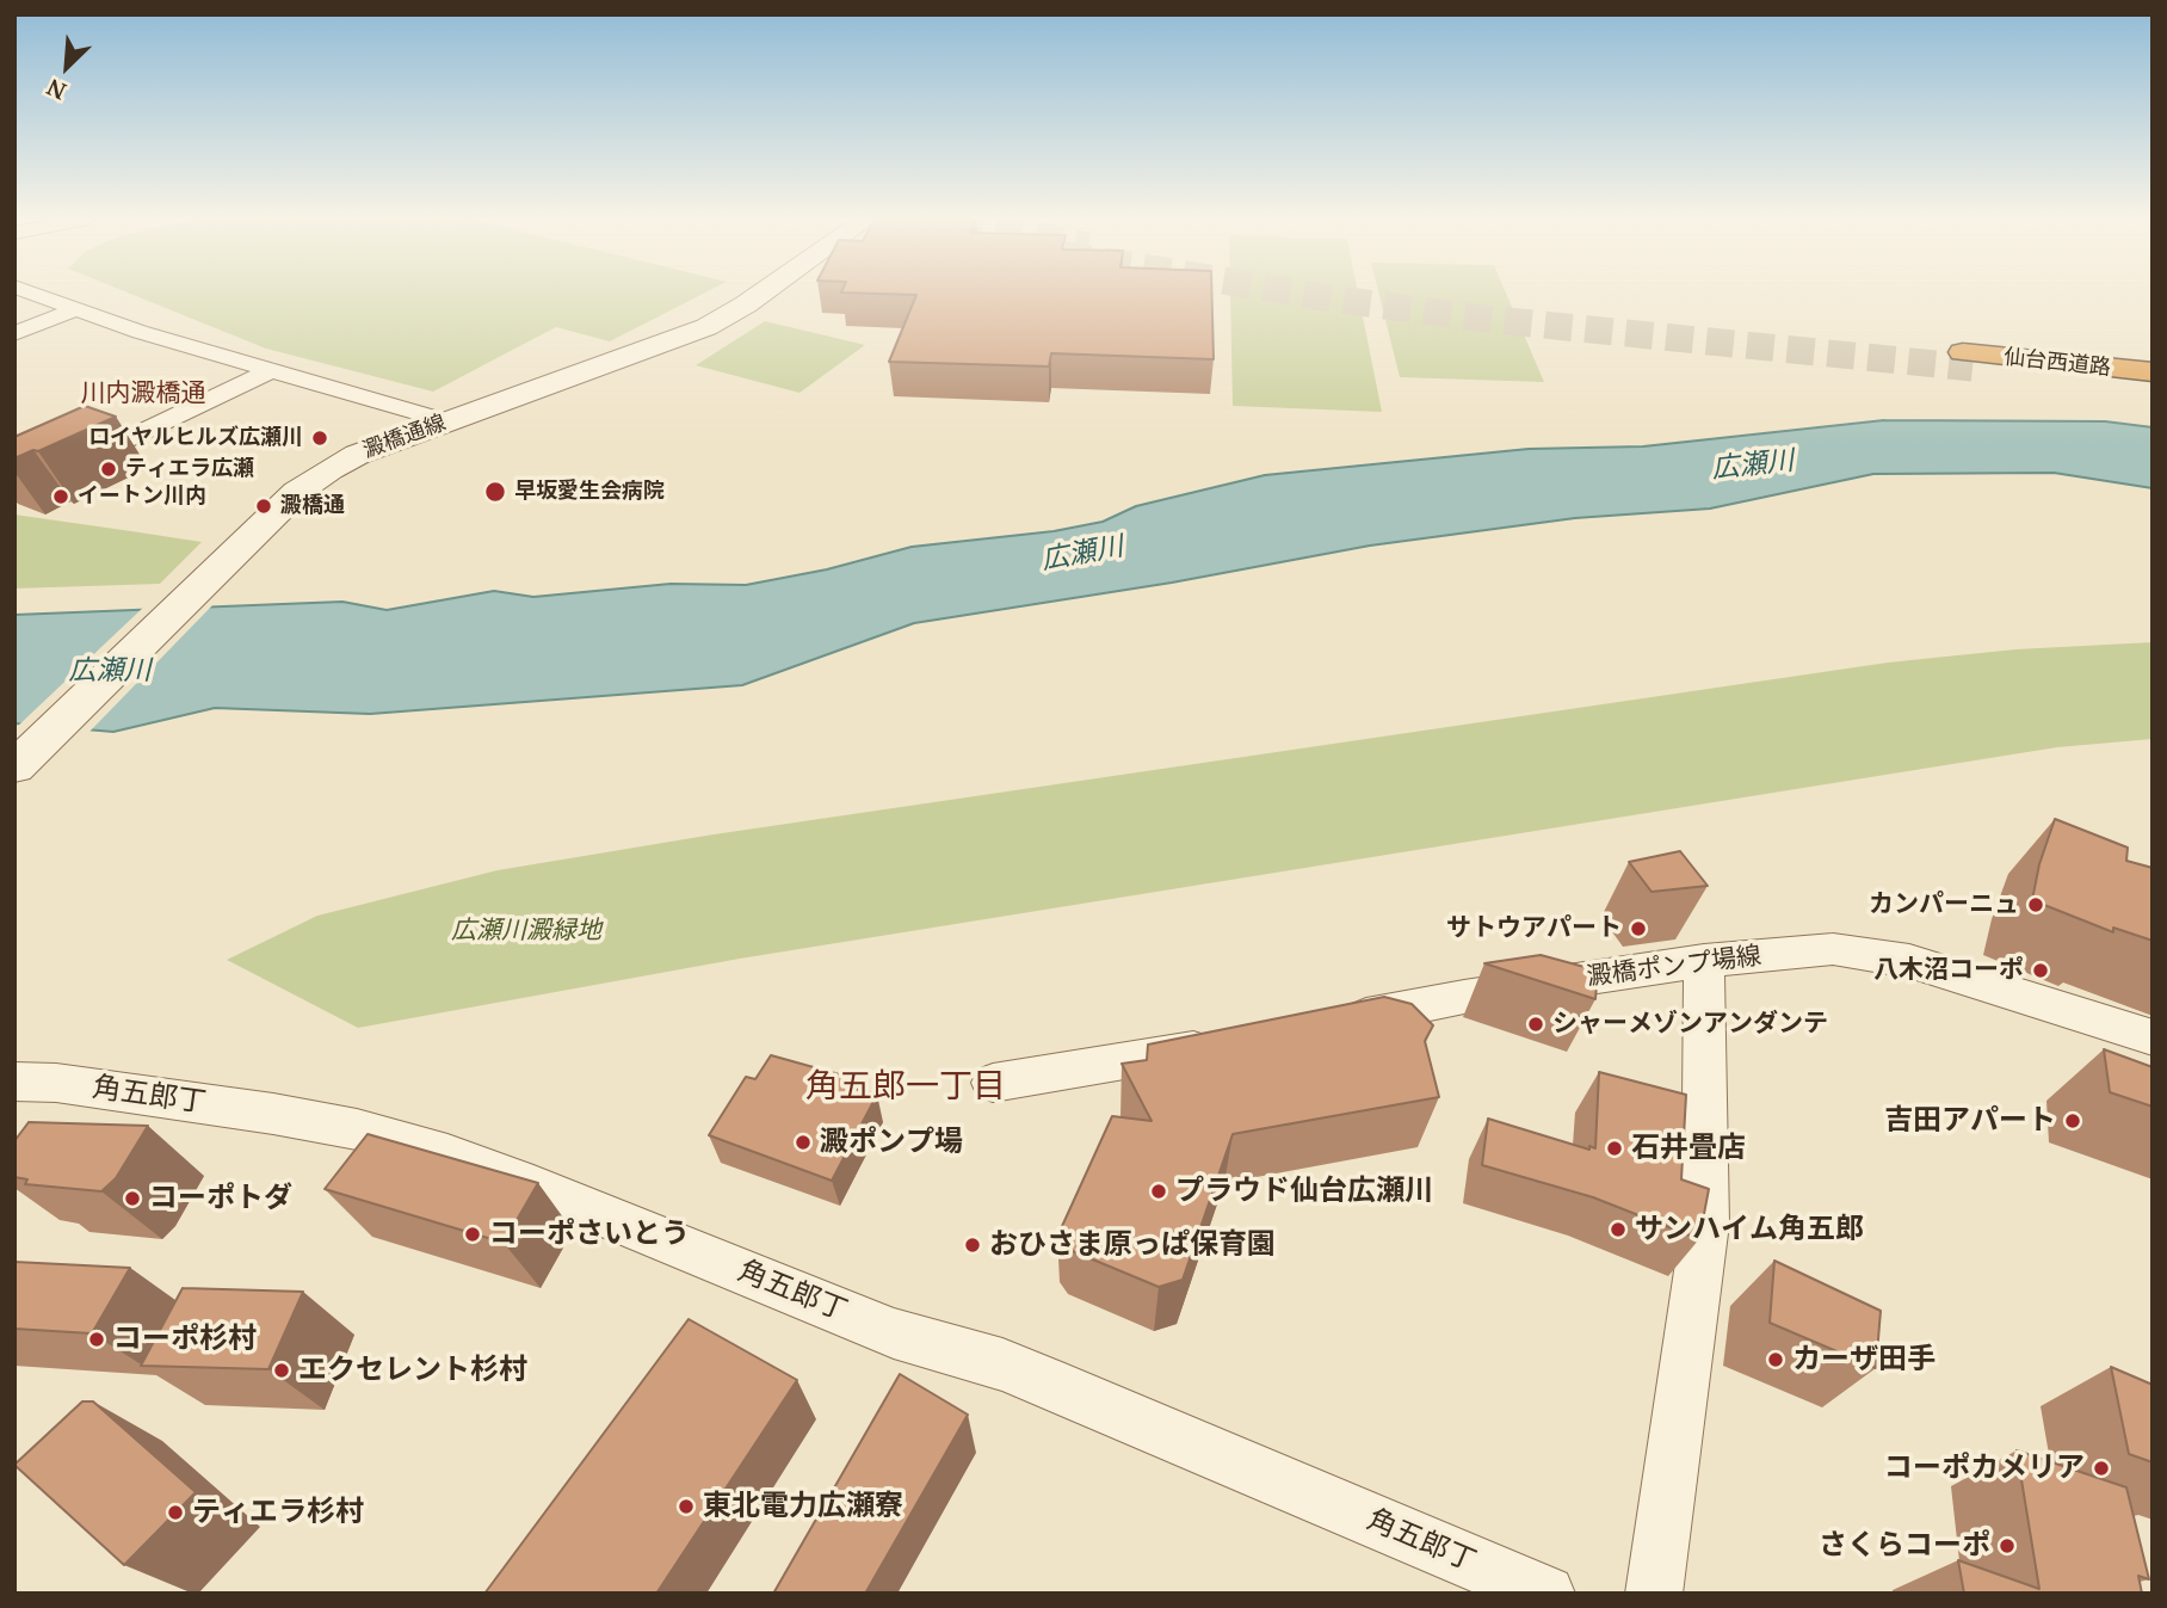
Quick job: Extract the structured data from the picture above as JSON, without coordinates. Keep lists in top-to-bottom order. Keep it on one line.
{"streets":{"highway":["仙台西道路"],"street":["澱橋通線","澱橋ポンプ場線","角五郎丁"]},"districts":["川内澱橋通","角五郎一丁目"],"water":["広瀬川"],"parks":["広瀬川澱緑地"],"places":["ロイヤルヒルズ広瀬川","ティエラ広瀬","早坂愛生会病院","イートン川内","澱橋通","カンパーニュ","サトウアパート","八木沼コーポ","シャーメゾンアンダンテ","吉田アパート","澱ポンプ場","石井畳店","プラウド仙台広瀬川","コーポトダ","サンハイム角五郎","コーポさいとう","おひさま原っぱ保育園","コーポ杉村","カーザ田手","エクセレント杉村","コーポカメリア","東北電力広瀬寮","ティエラ杉村","さくらコーポ"],"north":"bottom left"}
